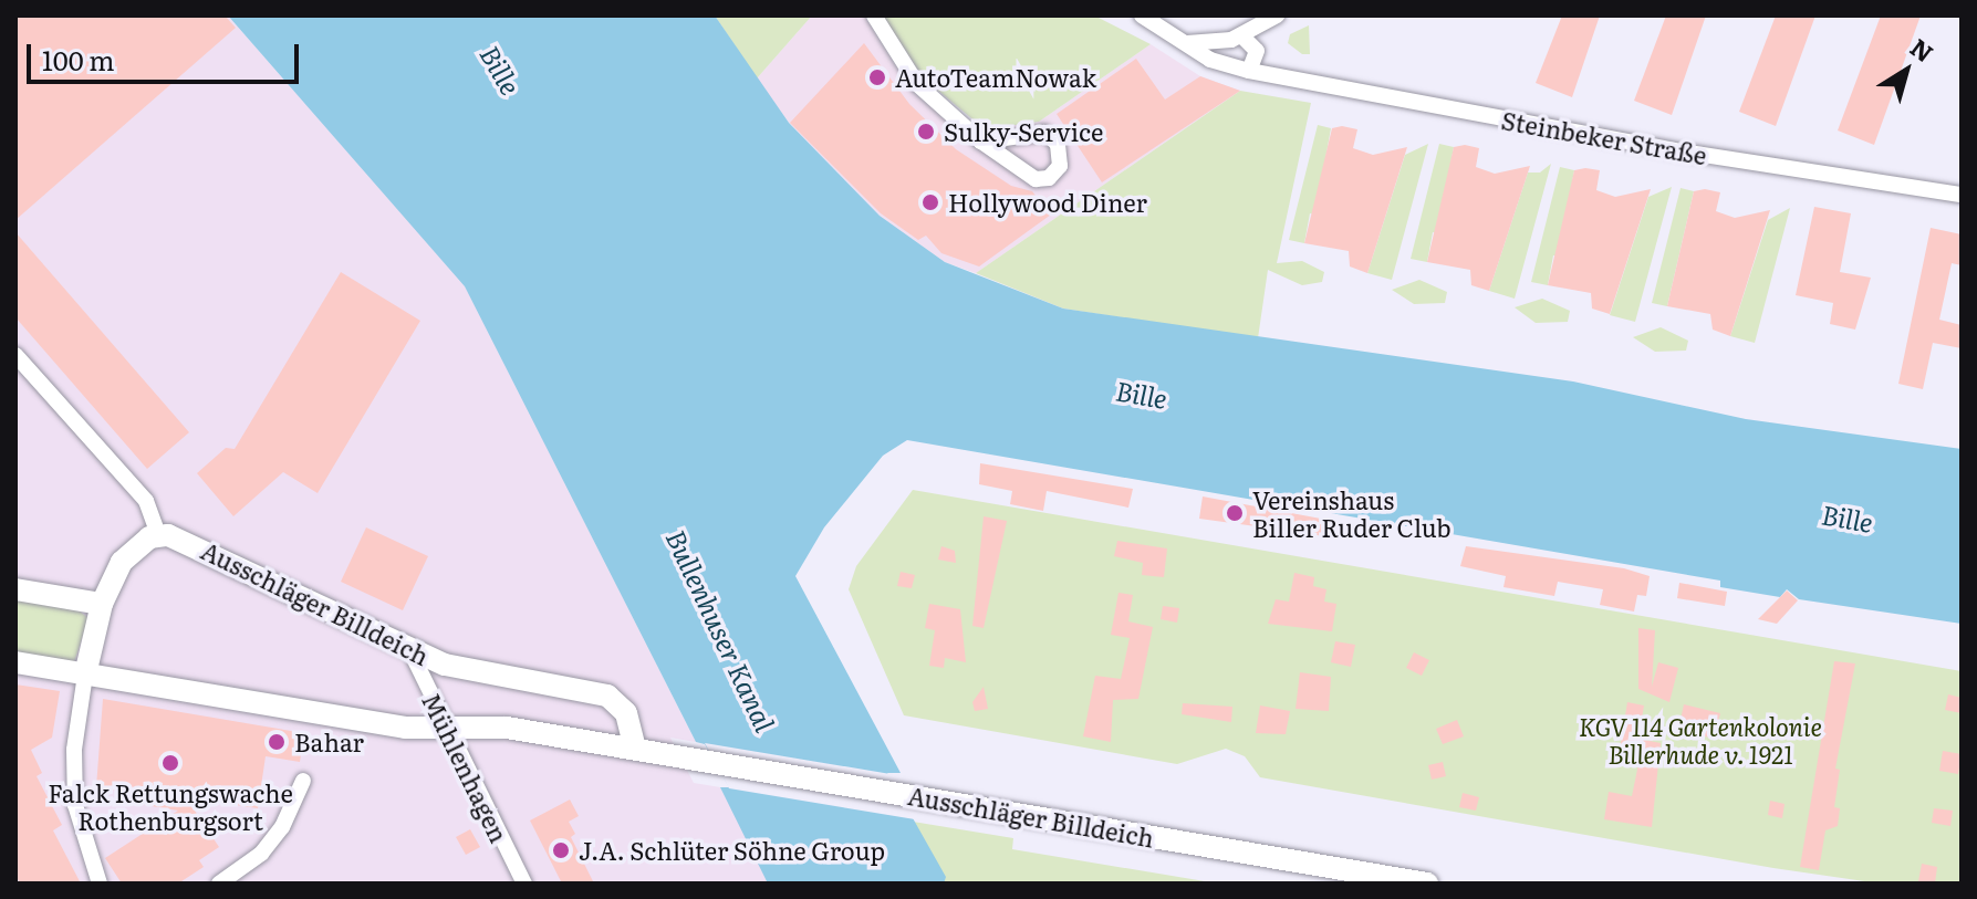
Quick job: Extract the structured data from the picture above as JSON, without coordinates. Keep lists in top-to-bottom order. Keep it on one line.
{"streets":{"street":["Steinbeker Straße","Ausschläger Billdeich","Mühlenhagen"]},"crossings":[["Ausschläger Billdeich","Mühlenhagen"]],"water":["Bille","Bullenhuser Kanal"],"parks":["KGV 114 Gartenkolonie Billerhude v. 1921"],"places":["AutoTeamNowak","Sulky-Service","Hollywood Diner","Vereinshaus Biller Ruder Club","Bahar","Falck Rettungswache Rothenburgsort","J.A. Schlüter Söhne Group"],"scale_bar":"100 m","north":"top right"}
